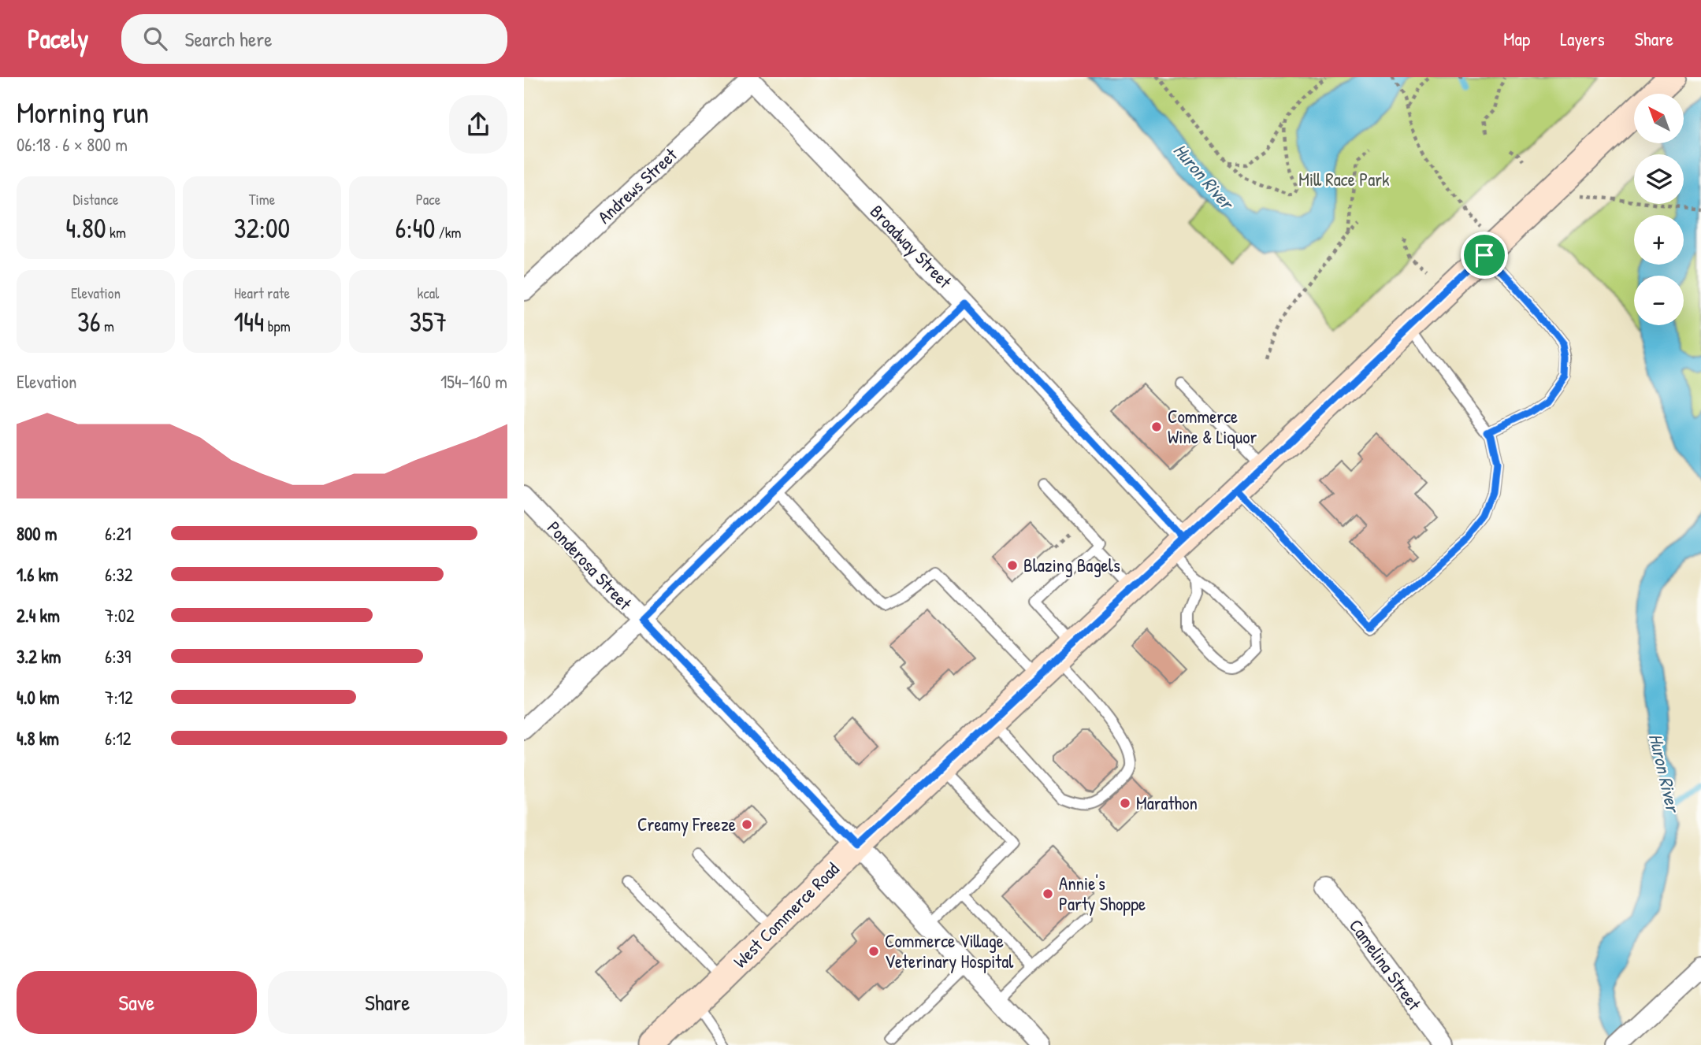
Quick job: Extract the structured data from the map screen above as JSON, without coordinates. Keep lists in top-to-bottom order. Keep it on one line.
{"streets":{"main road":["West Commerce Road"],"street":["Andrews Street","Broadway Street","Ponderosa Street","Camelina Street"]},"crossings":[["Andrews Street","Broadway Street"],["Broadway Street","West Commerce Road"],["Ponderosa Street","West Commerce Road"]],"water":["Huron River"],"parks":["Mill Race Park"],"places":["Commerce Wine & Liquor","Blazing Bagels","Marathon","Creamy Freeze","Annie's Party Shoppe","Commerce Village Veterinary Hospital"],"north":"top left","page":{"header":"Pacely","search":"Search here","nav":["Map","Layers","Share"],"heading":["Morning run","06:18 · 6 × 800 m"],"map_buttons":["+","−"],"stats":[["Distance","4.80 km"],["Time","32:00"],["Pace","6:40 /km"],["Elevation","36 m"],["Heart rate","144 bpm"],["kcal","357"]],"chart":["Elevation","154–160 m"],"list":[{"name":"800 m","note":"6:21"},{"name":"1.6 km","note":"6:32"},{"name":"2.4 km","note":"7:02"},{"name":"3.2 km","note":"6:39"},{"name":"4.0 km","note":"7:12"},{"name":"4.8 km","note":"6:12"}],"buttons":["Save","Share"]}}
